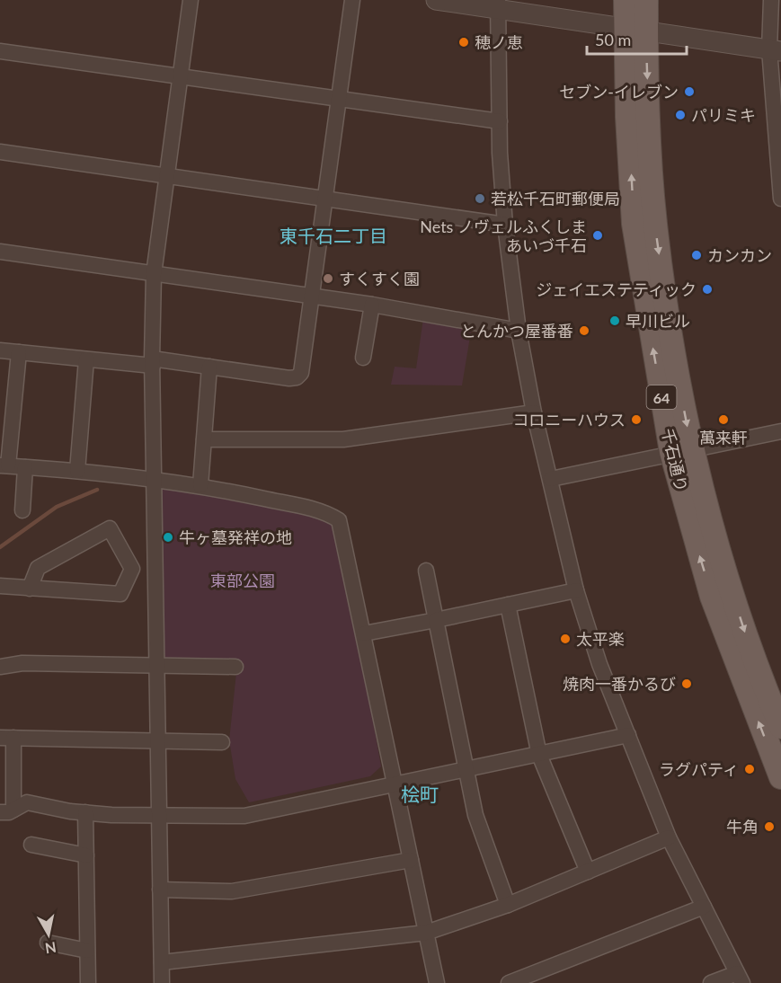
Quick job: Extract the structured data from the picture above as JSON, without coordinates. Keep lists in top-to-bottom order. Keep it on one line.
{"streets":{"main road":["64","千石通り"]},"districts":["東千石二丁目","桧町"],"parks":["東部公園"],"places":["穂ノ恵","セブン-イレブン","パリミキ","若松千石町郵便局","Nets ノヴェルふくしま あいづ千石","カンカン","すくすく園","ジェイエステティック","早川ビル","とんかつ屋番番","コロニーハウス","萬来軒","牛ヶ墓発祥の地","太平楽","焼肉一番かるび","ラグパティ","牛角"],"scale_bar":"50 m","north":"bottom"}
